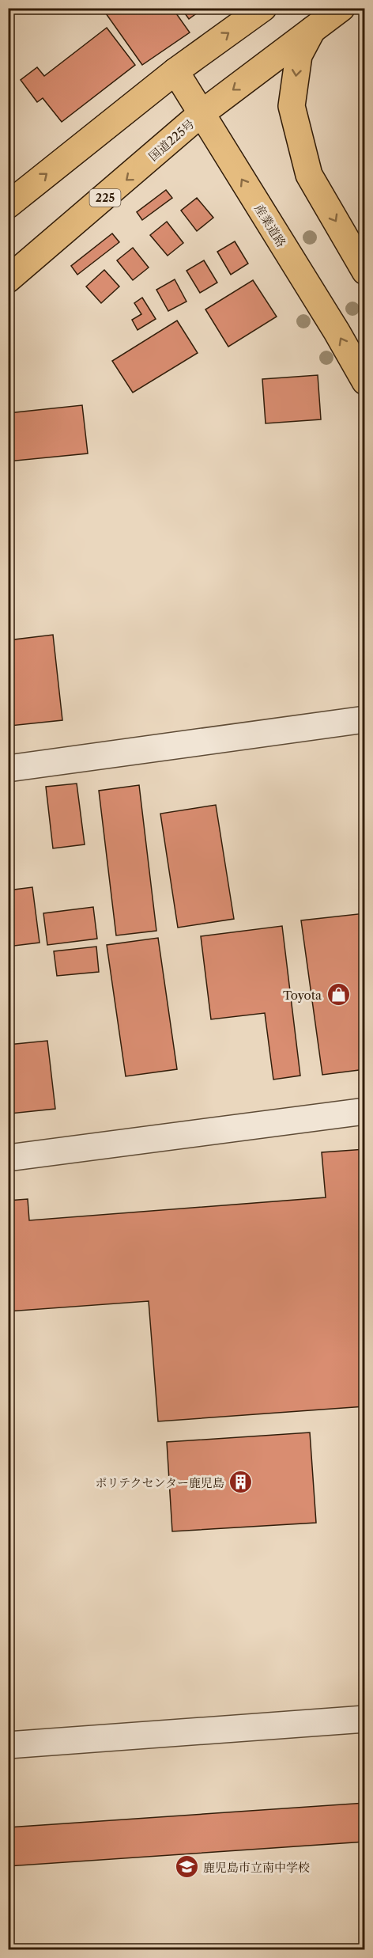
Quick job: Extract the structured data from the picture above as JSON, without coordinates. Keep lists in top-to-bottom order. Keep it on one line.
{"streets":{"main road":["国道225号","225","産業道路"]},"crossings":[["国道225号","産業道路"]],"one_way":["産業道路"],"places":{"shop":["Toyota"],"building":["ポリテクセンター鹿児島"],"school or university":["鹿児島市立南中学校"]}}
